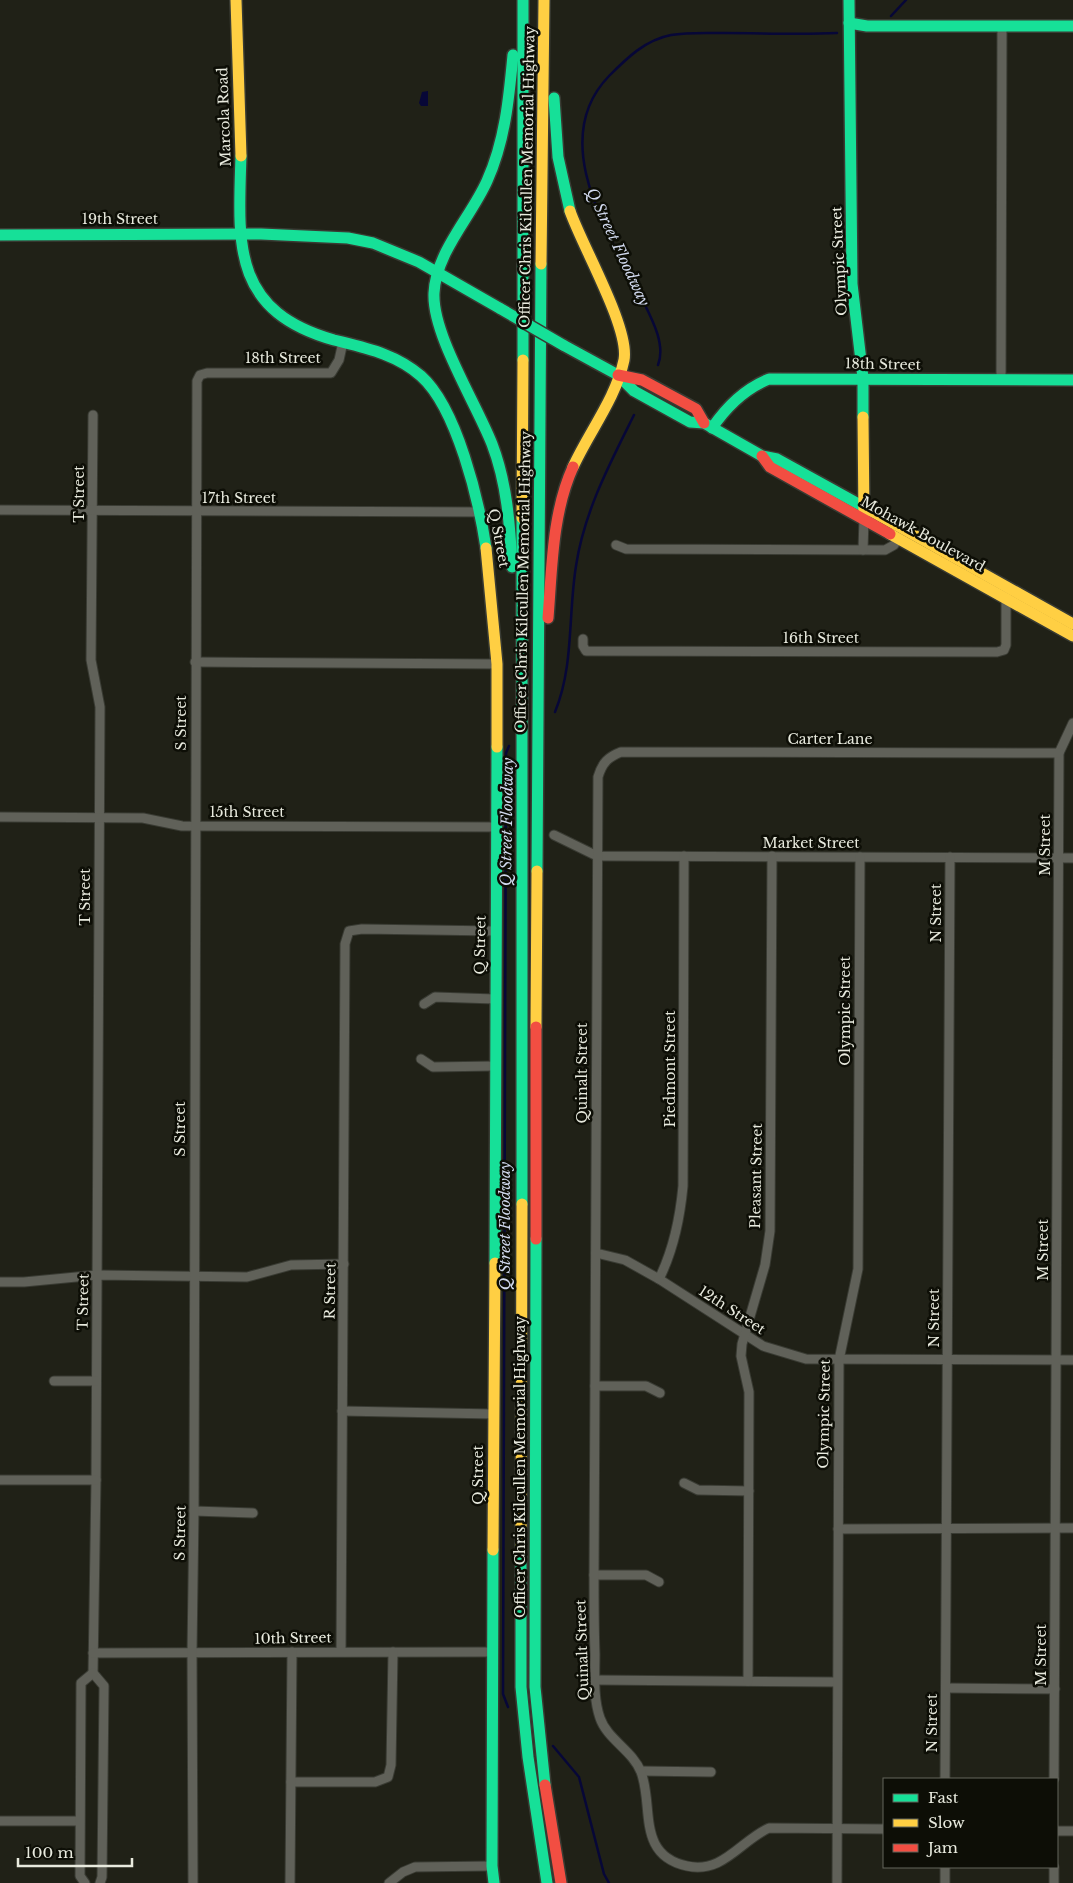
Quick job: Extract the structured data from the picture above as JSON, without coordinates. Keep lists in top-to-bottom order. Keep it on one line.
{"streets":{"main road":["Marcola Road","Officer Chris Kilcullen Memorial Highway","19th Street","Olympic Street","18th Street","Mohawk Boulevard","Q Street"],"street":["T Street","17th Street","16th Street","S Street","Carter Lane","15th Street","Market Street","M Street","N Street","Piedmont Street","Quinalt Street","Pleasant Street","R Street","12th Street","10th Street"]},"crossings":[["Marcola Road","19th Street"],["Marcola Road","Mohawk Boulevard"],["Marcola Road","Q Street"],["19th Street","Mohawk Boulevard"],["19th Street","Q Street"],["Olympic Street","18th Street"],["Olympic Street","Mohawk Boulevard"],["Olympic Street","Market Street"],["Olympic Street","Quinalt Street"],["Olympic Street","12th Street"],["18th Street","Mohawk Boulevard"],["18th Street","Q Street"],["18th Street","S Street"],["T Street","17th Street"],["T Street","15th Street"],["T Street","10th Street"],["17th Street","Q Street"],["17th Street","S Street"],["Mohawk Boulevard","Q Street"],["Mohawk Boulevard","16th Street"],["Q Street","15th Street"],["Q Street","R Street"],["Q Street","10th Street"],["S Street","15th Street"],["S Street","10th Street"],["Carter Lane","M Street"],["Carter Lane","Quinalt Street"],["Market Street","M Street"],["Market Street","N Street"],["Market Street","Piedmont Street"],["Market Street","Quinalt Street"],["Market Street","Pleasant Street"],["M Street","12th Street"],["N Street","12th Street"],["Piedmont Street","12th Street"],["Quinalt Street","12th Street"],["Pleasant Street","12th Street"],["R Street","10th Street"]],"water":["Q Street Floodway"],"legend":["Fast","Slow","Jam"],"scale_bar":"100 m"}
